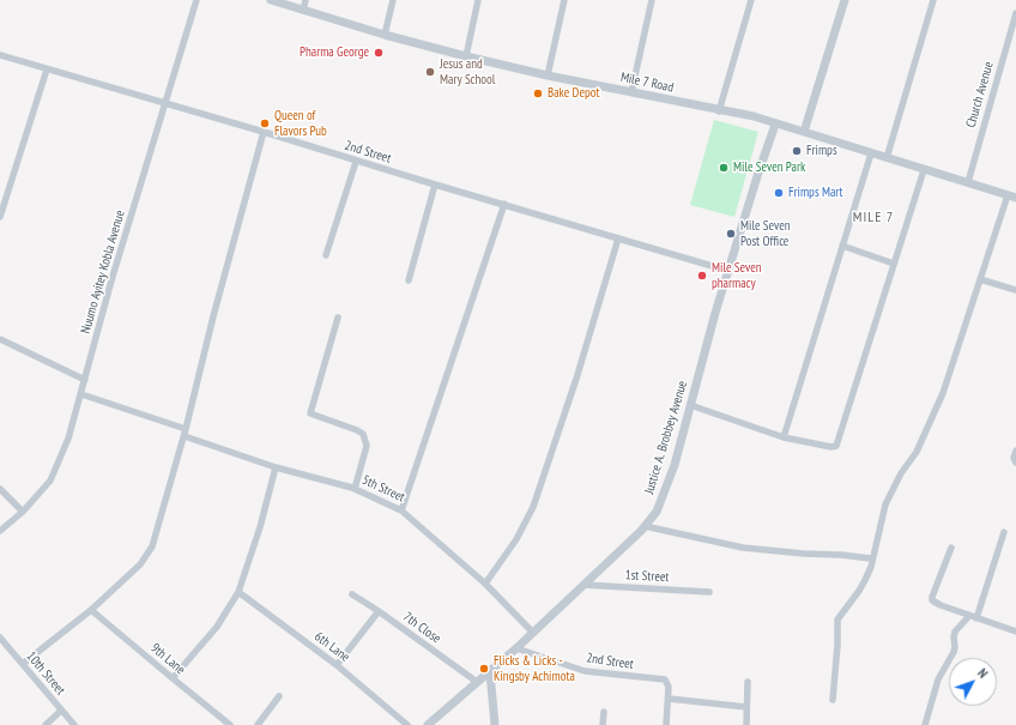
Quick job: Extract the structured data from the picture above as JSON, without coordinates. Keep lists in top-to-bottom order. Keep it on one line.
{"streets":{"street":["Mile 7 Road","Church Avenue","2nd Street","Nuumo Ayitey Kobla Avenue","Justice A. Brobbey Avenue","5th Street","1st Street","7th Close","6th Lane","9th Lane","10th Street"]},"crossings":[["Mile 7 Road","Church Avenue"],["Mile 7 Road","Justice A. Brobbey Avenue"],["2nd Street","Nuumo Ayitey Kobla Avenue"],["2nd Street","Justice A. Brobbey Avenue"],["Nuumo Ayitey Kobla Avenue","5th Street"],["Justice A. Brobbey Avenue","5th Street"],["Justice A. Brobbey Avenue","1st Street"],["Justice A. Brobbey Avenue","7th Close"]],"districts":["MILE 7"],"places":["Pharma George","Jesus and Mary School","Bake Depot","Queen of Flavors Pub","Frimps","Mile Seven Park","Frimps Mart","Mile Seven Post Office","Mile Seven pharmacy","Flicks & Licks - Kingsby Achimota"],"north":"top right"}
